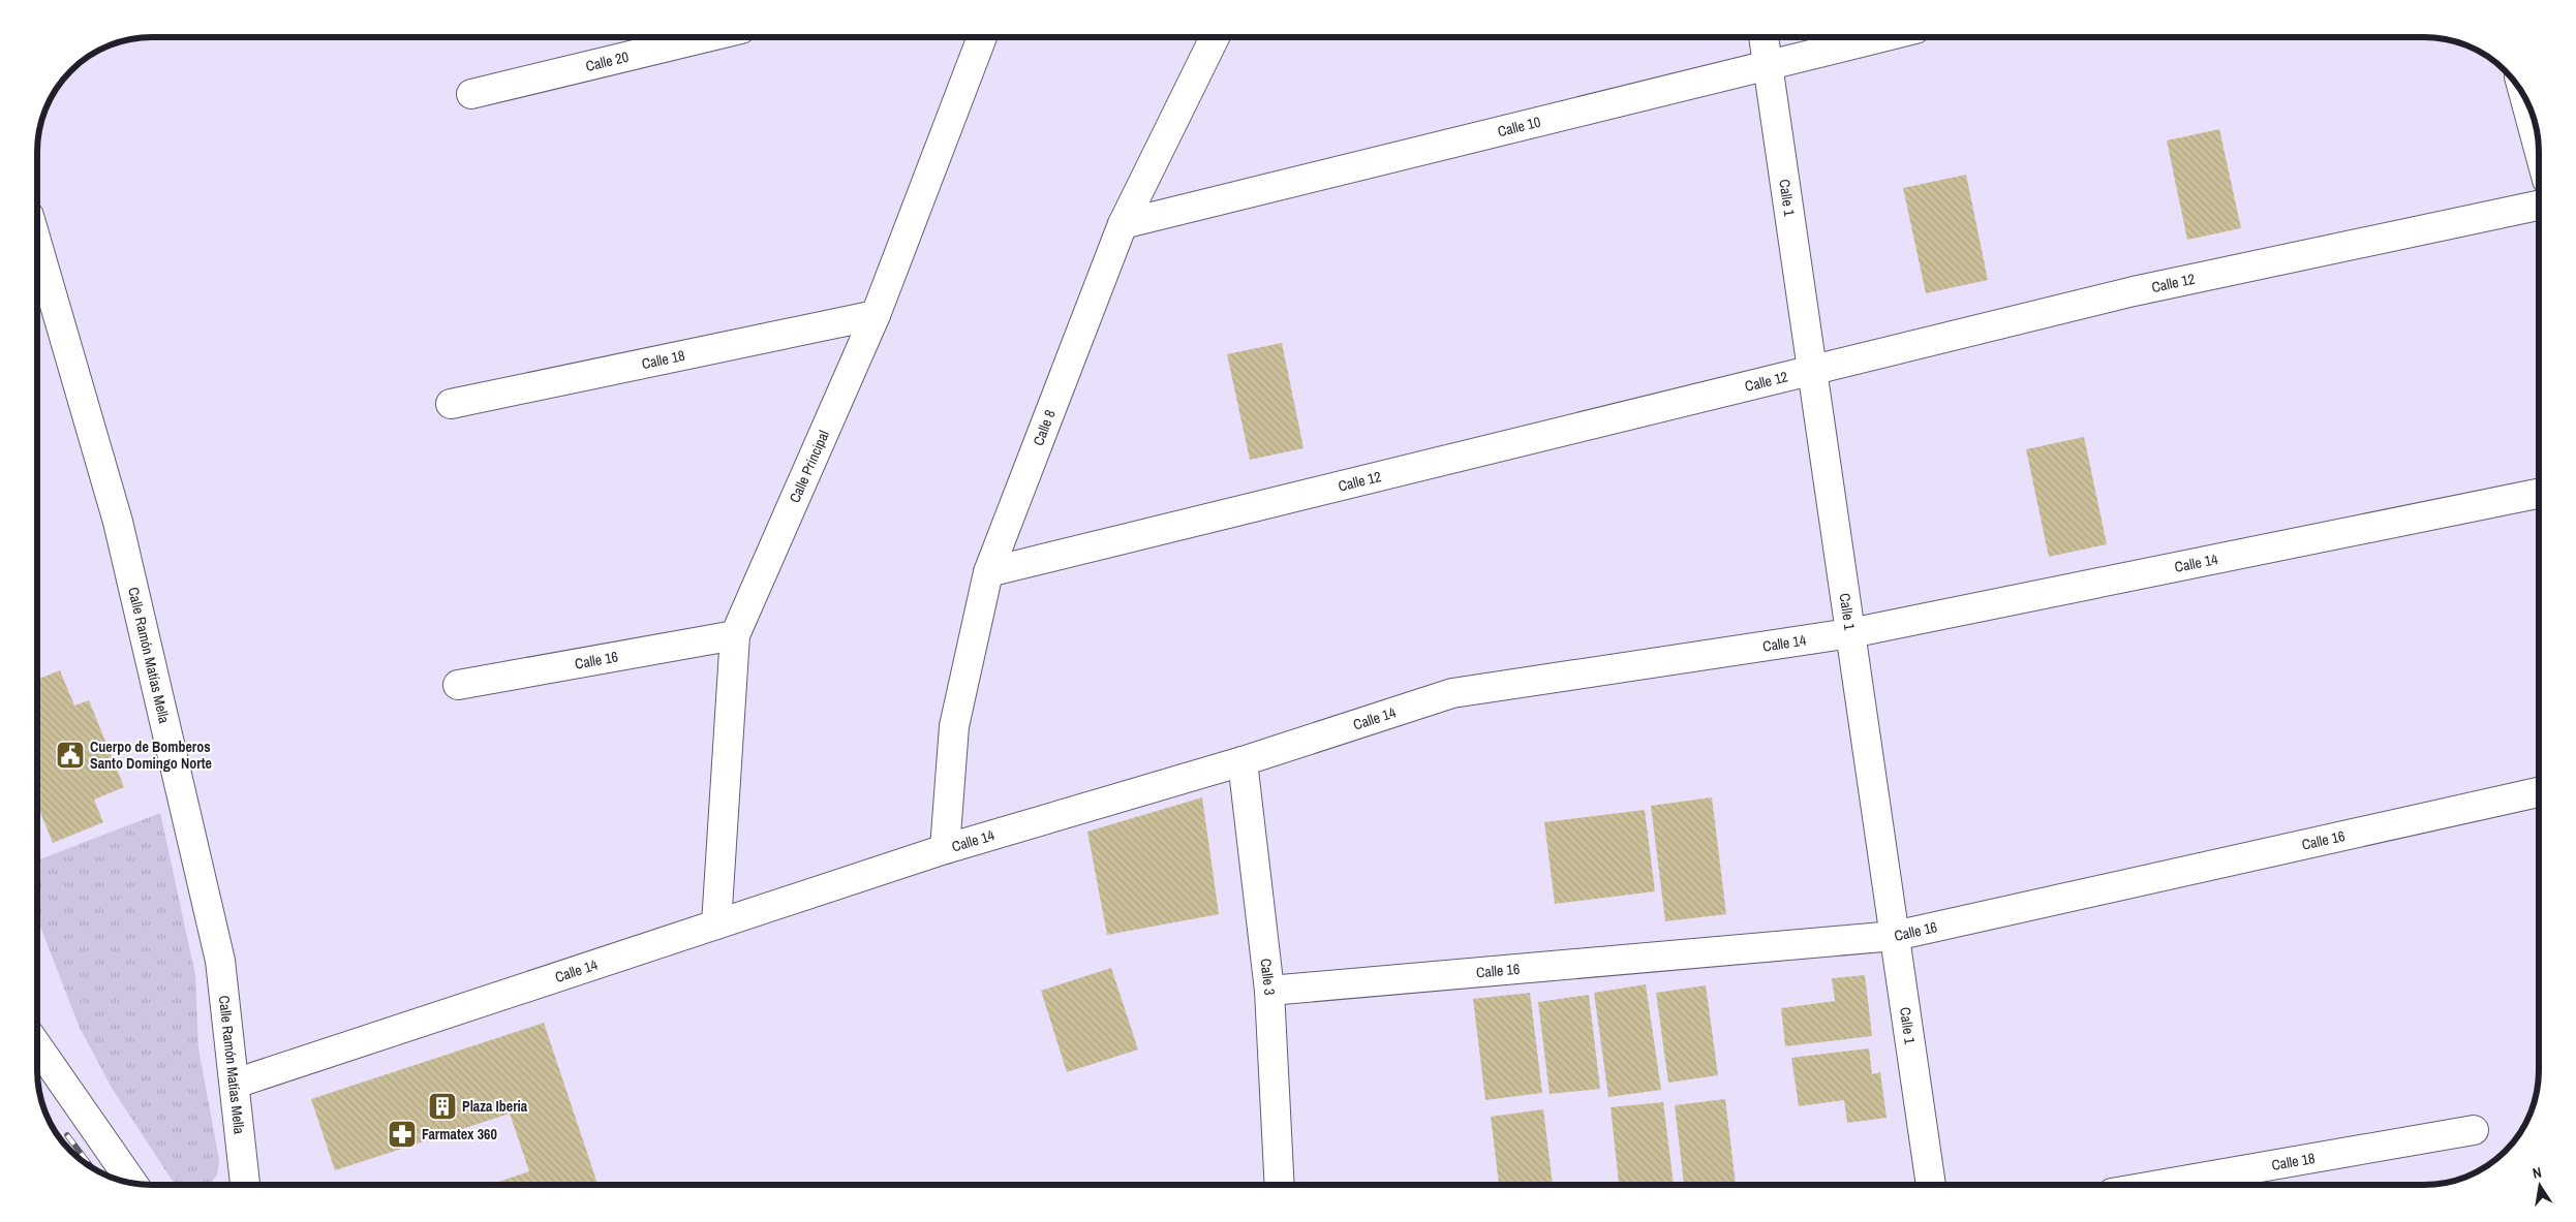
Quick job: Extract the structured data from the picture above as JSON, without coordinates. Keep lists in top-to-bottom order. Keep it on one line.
{"streets":{"street":["Calle 20","Calle 10","Calle 1","Calle 12","Calle 18","Calle 8","Calle Principal","Calle 14","Calle Ramón Matías Mella","Calle 16","Calle 3"]},"crossings":[["Calle 10","Calle 1"],["Calle 10","Calle 8"],["Calle 1","Calle 12"],["Calle 1","Calle 14"],["Calle 1","Calle 16"],["Calle 12","Calle 8"],["Calle 18","Calle Principal"],["Calle 8","Calle 14"],["Calle Principal","Calle 14"],["Calle Principal","Calle 16"],["Calle 14","Calle Ramón Matías Mella"],["Calle 14","Calle 3"],["Calle 16","Calle 3"]],"places":{"public building":["Cuerpo de Bomberos Santo Domingo Norte"],"building":["Plaza Iberia"],"pharmacy":["Farmatex 360"]},"north":"top"}
